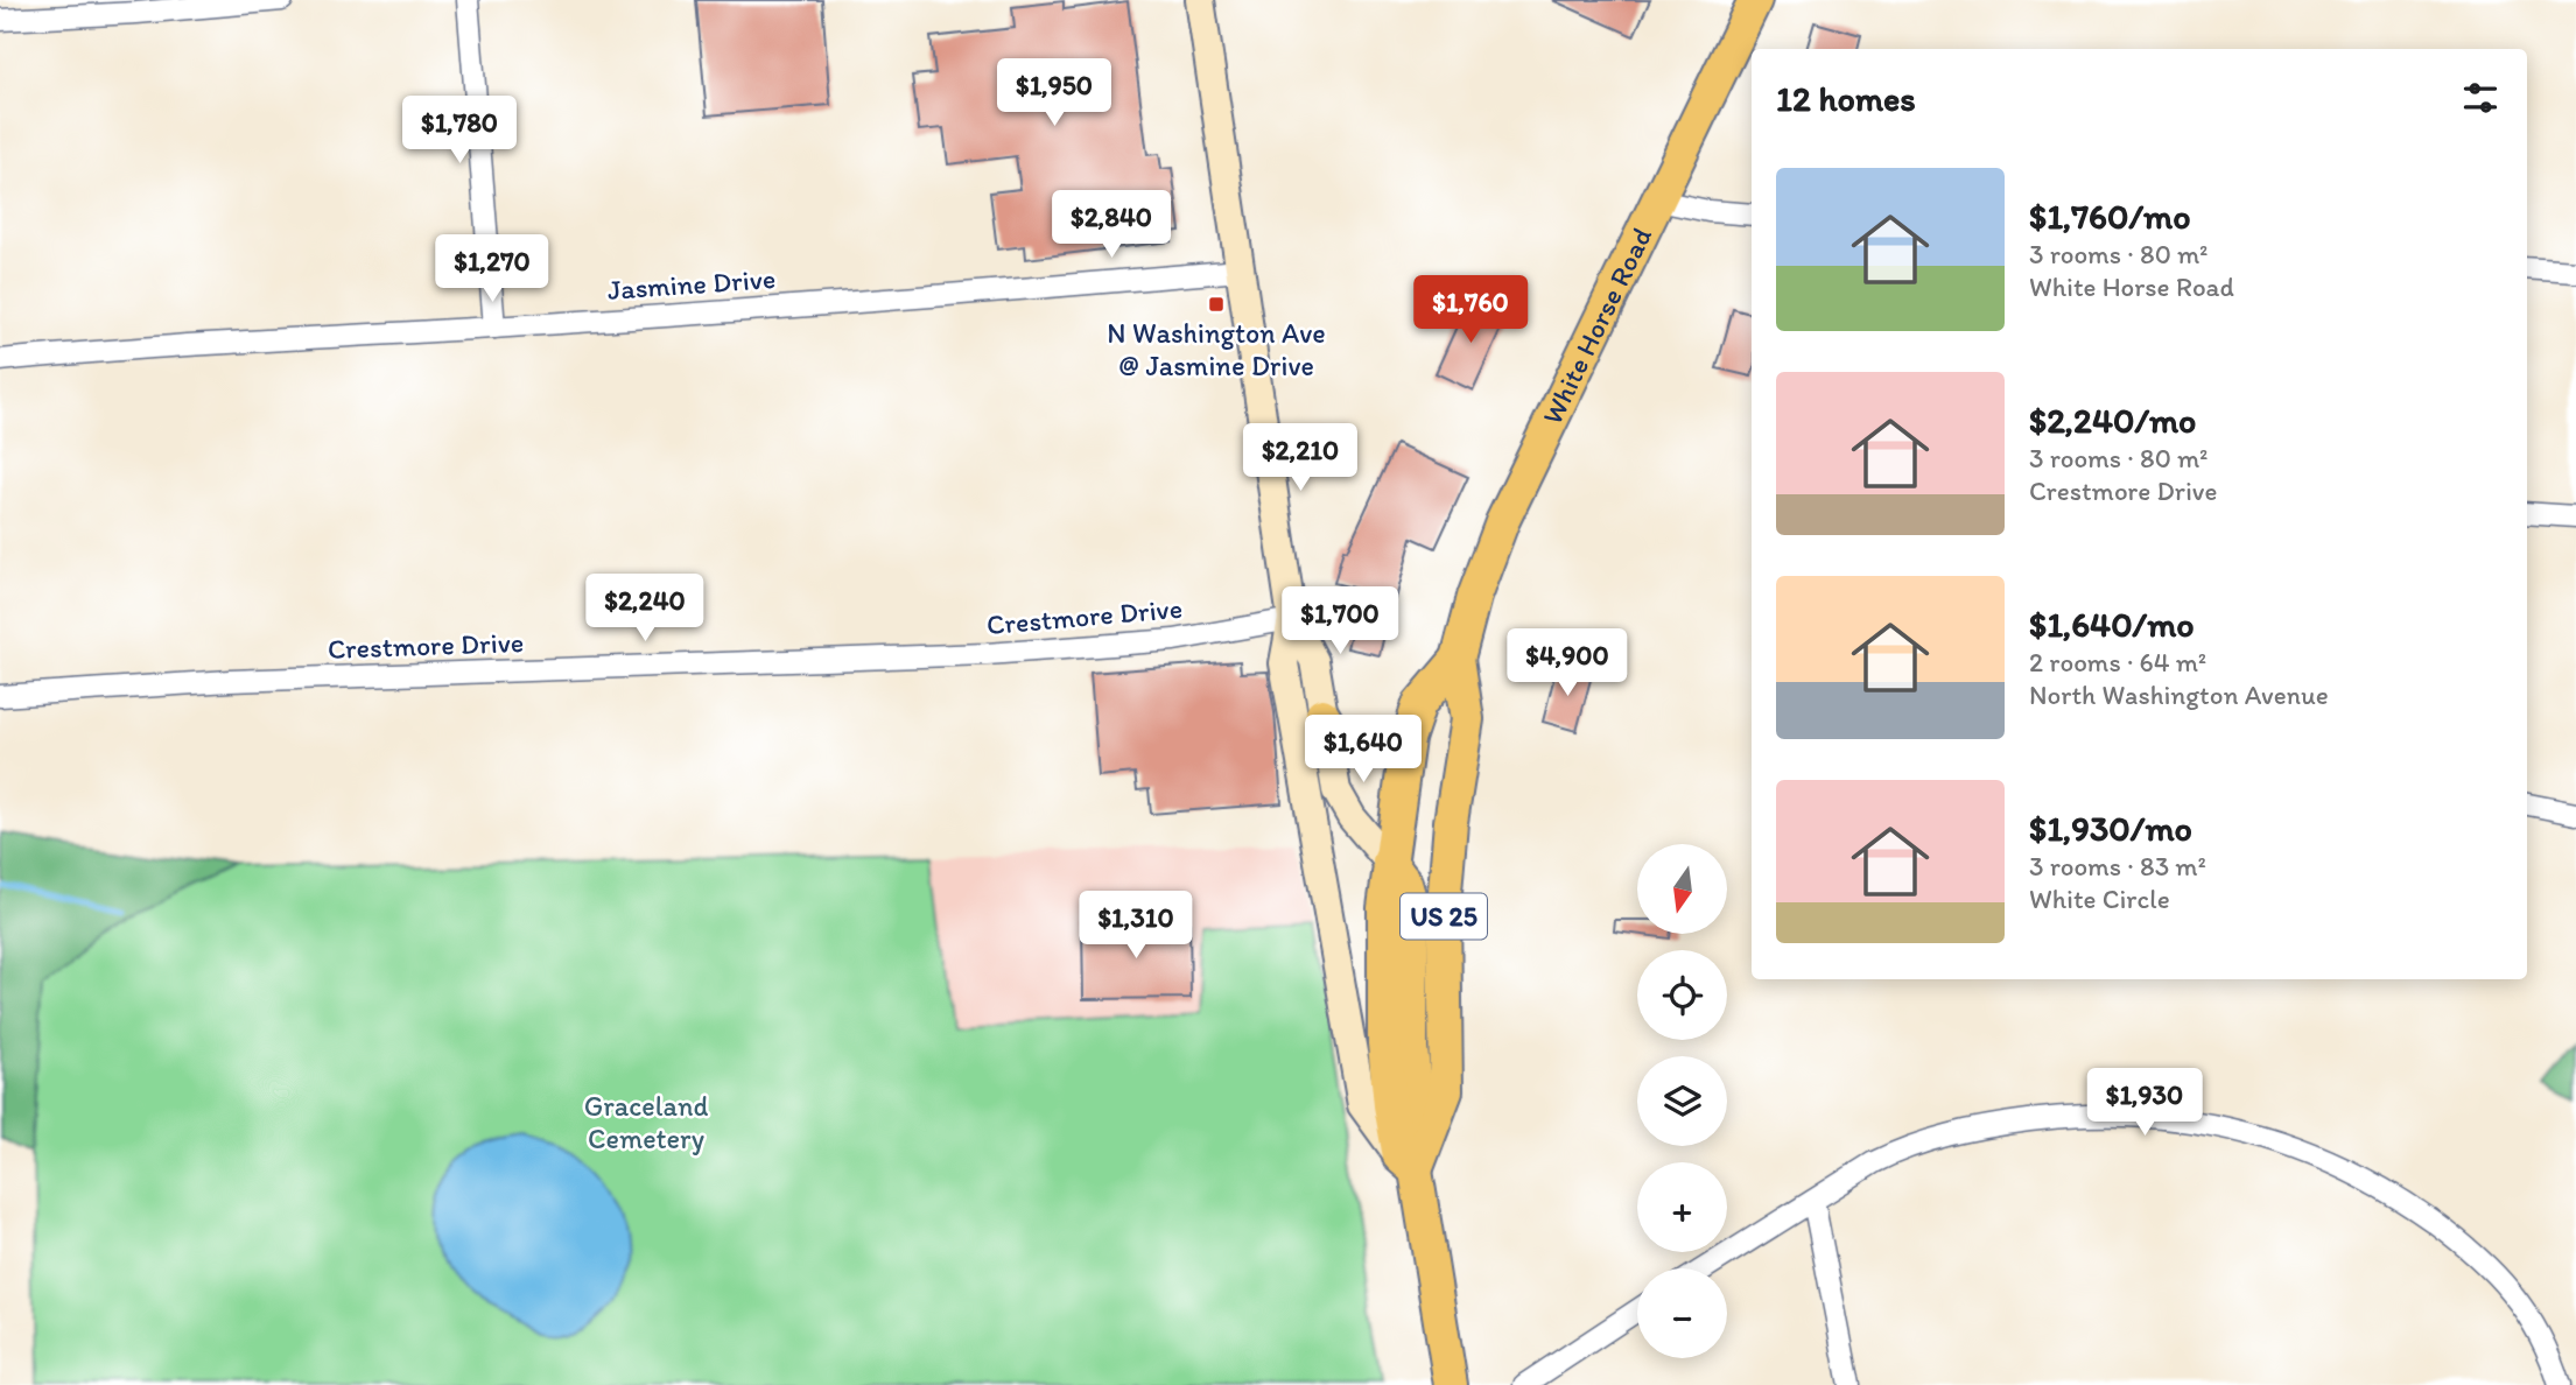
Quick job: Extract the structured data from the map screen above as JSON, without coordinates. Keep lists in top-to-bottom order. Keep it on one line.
{"streets":{"highway":["White Horse Road","US 25"],"street":["Jasmine Drive","Crestmore Drive"]},"parks":["Graceland Cemetery"],"places":{"transit":["N Washington Ave @ Jasmine Drive"]},"north":"bottom","page":{"heading":"12 homes","price":["$1,950","$1,780","$2,840","$1,270","$1,760","$2,210","$2,240","$1,700","$4,900","$1,640","$1,310","$1,930"],"list":[{"name":"$1,760/mo","note":"3 rooms · 80 m² · White Horse Road"},{"name":"$2,240/mo","note":"3 rooms · 80 m² · Crestmore Drive"},{"name":"$1,640/mo","note":"2 rooms · 64 m² · North Washington Avenue"},{"name":"$1,930/mo","note":"3 rooms · 83 m² · White Circle"}],"map_buttons":["+","−"]}}
